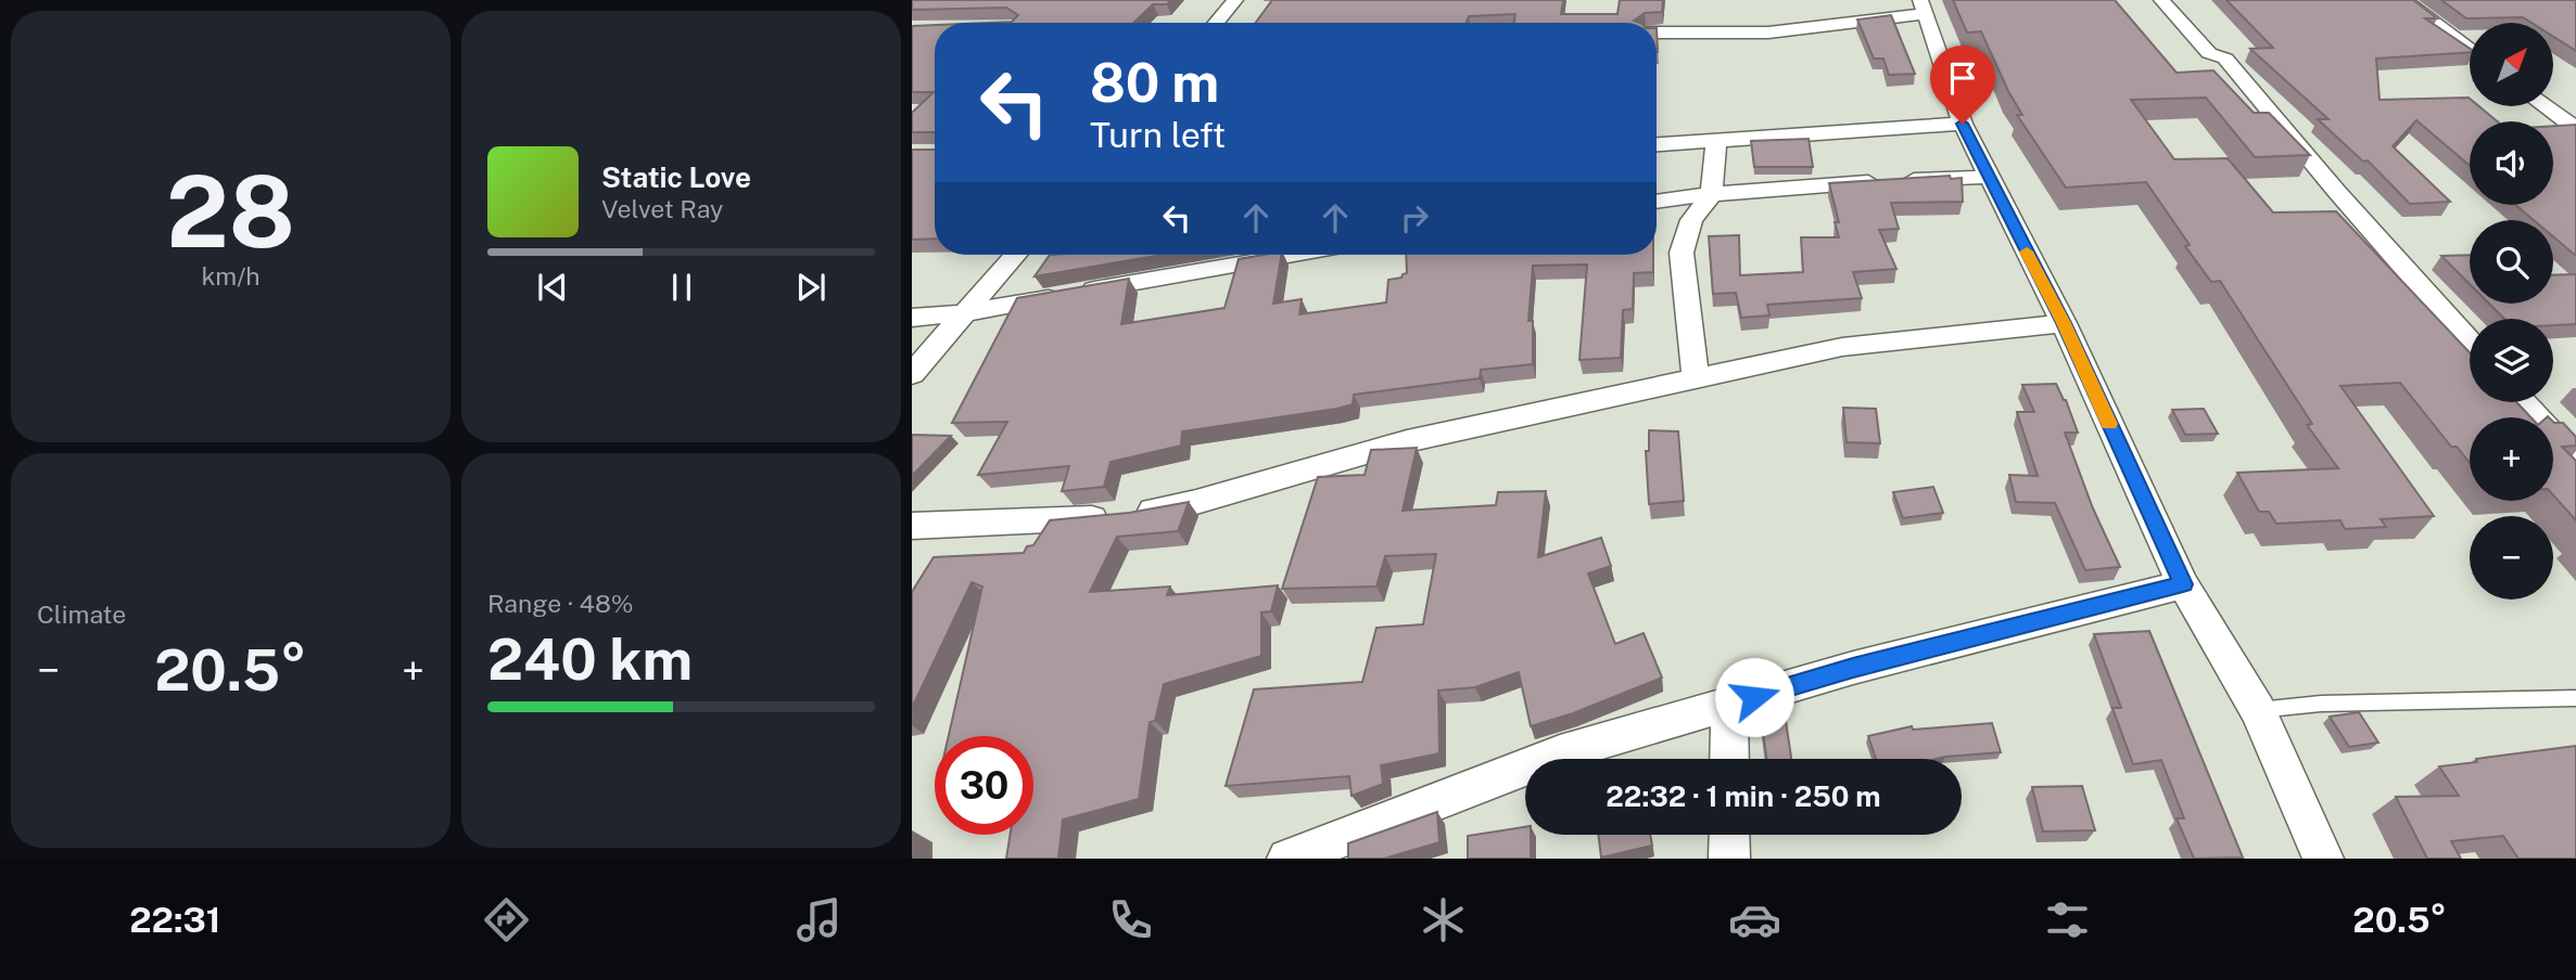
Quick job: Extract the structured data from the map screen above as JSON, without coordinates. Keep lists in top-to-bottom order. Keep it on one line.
{"north":"top right","page":{"tile":[["28","km/h"],"Climate",["Range · 48%","240 km"]],"map_buttons":["+","−"],"turn":["80 m","Turn left"],"song":["Static Love","Velvet Ray"],"heat":["−","20.5°","+"],"limit":"30","trip":"22:32 · 1 min · 250 m","tabs":["22:31","20.5°"]}}
